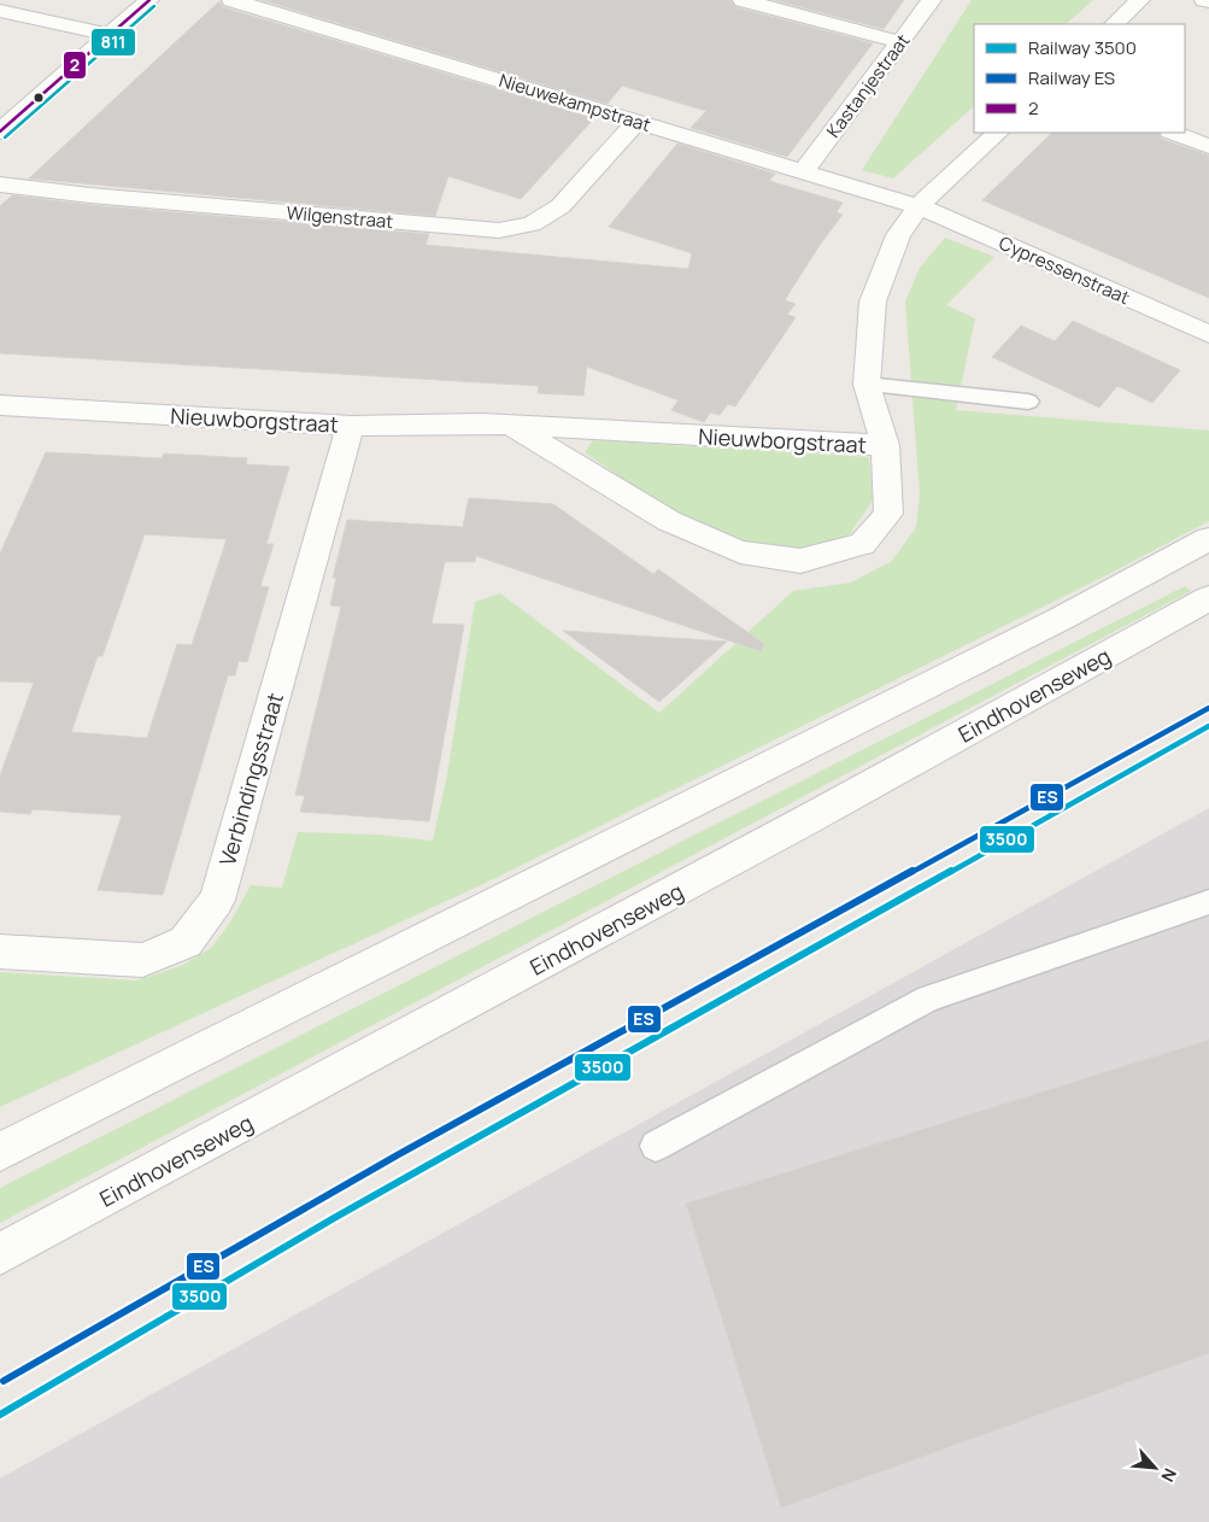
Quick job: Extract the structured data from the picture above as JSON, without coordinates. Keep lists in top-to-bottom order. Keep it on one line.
{"streets":{"street":["Kastanjestraat","Nieuwekampstraat","Wilgenstraat","Cypressenstraat","Nieuwborgstraat","Eindhovenseweg","Verbindingsstraat"]},"crossings":[["Kastanjestraat","Nieuwekampstraat"],["Nieuwekampstraat","Wilgenstraat"],["Nieuwekampstraat","Cypressenstraat"],["Nieuwborgstraat","Verbindingsstraat"]],"lines":["transit line 2","transit line 811","rail line ES","rail line 3500"],"legend":["Railway 3500","Railway ES","2"],"north":"bottom right"}
